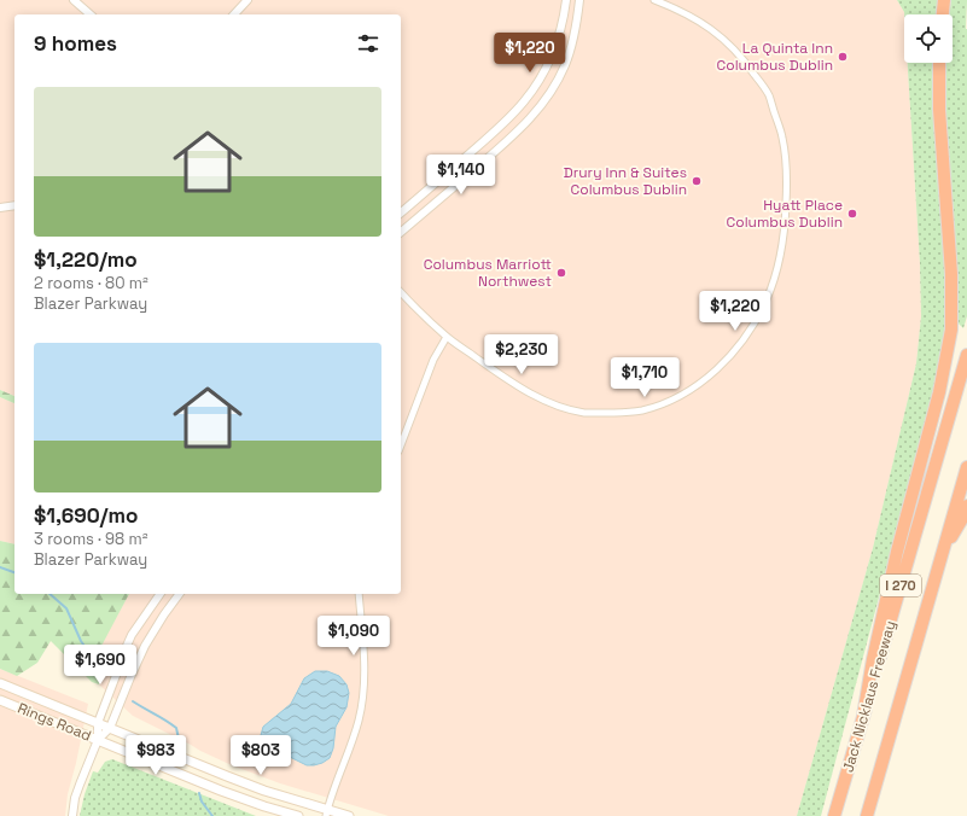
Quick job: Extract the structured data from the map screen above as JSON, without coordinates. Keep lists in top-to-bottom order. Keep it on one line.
{"streets":{"highway":["I 270","Jack Nicklaus Freeway"],"main road":["Rings Road"]},"places":["La Quinta Inn Columbus Dublin","Drury Inn & Suites Columbus Dublin","Hyatt Place Columbus Dublin","Columbus Marriott Northwest"],"page":{"heading":"9 homes","price":["$1,220","$1,140","$1,220","$2,230","$1,710","$1,090","$1,690","$983","$803"],"list":[{"name":"$1,220/mo","note":"2 rooms · 80 m² · Blazer Parkway"},{"name":"$1,690/mo","note":"3 rooms · 98 m² · Blazer Parkway"}]}}
